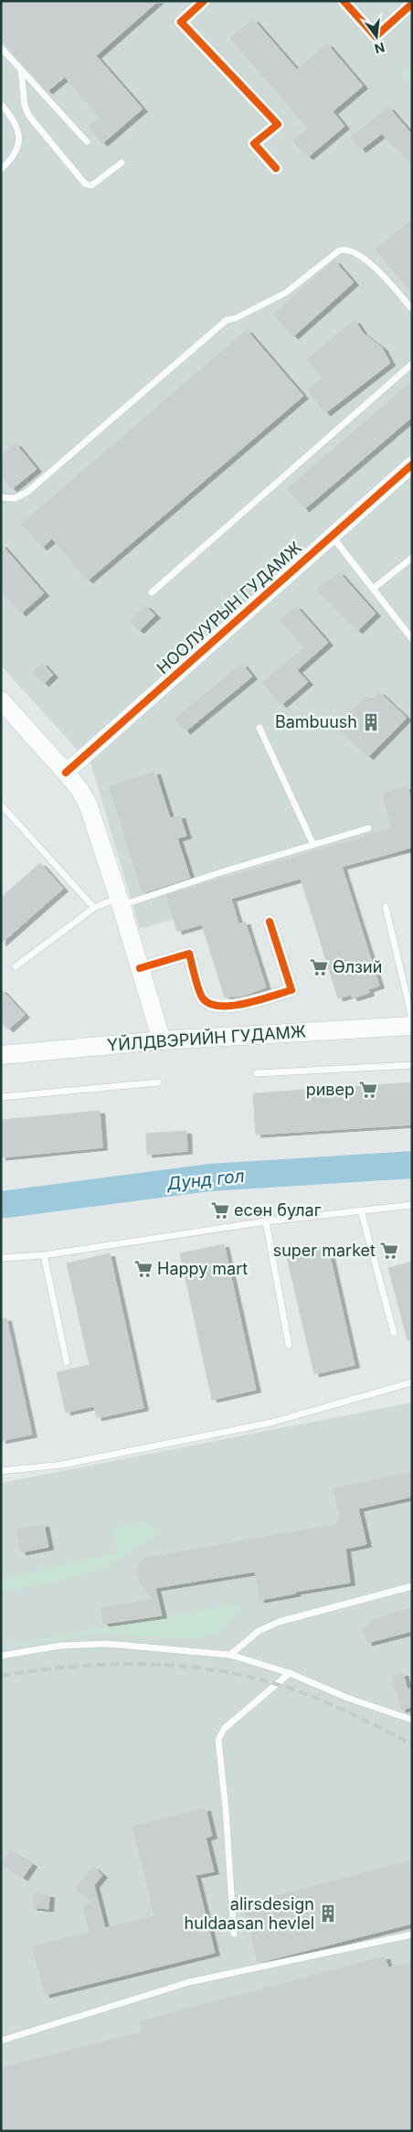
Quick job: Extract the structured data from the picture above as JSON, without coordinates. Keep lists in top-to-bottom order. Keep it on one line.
{"streets":{"main road":["YЙЛДВЭРИЙН ГУДАМЖ"],"street":["НООЛУУРЫН ГУДАМЖ"]},"water":["Дунд гол"],"places":{"building":["Bambuush","alirsdesign huldaasan hevlel"],"supermarket":["Өлзий","ривер","есөн булаг","super market","Happy mart"]},"north":"bottom"}
